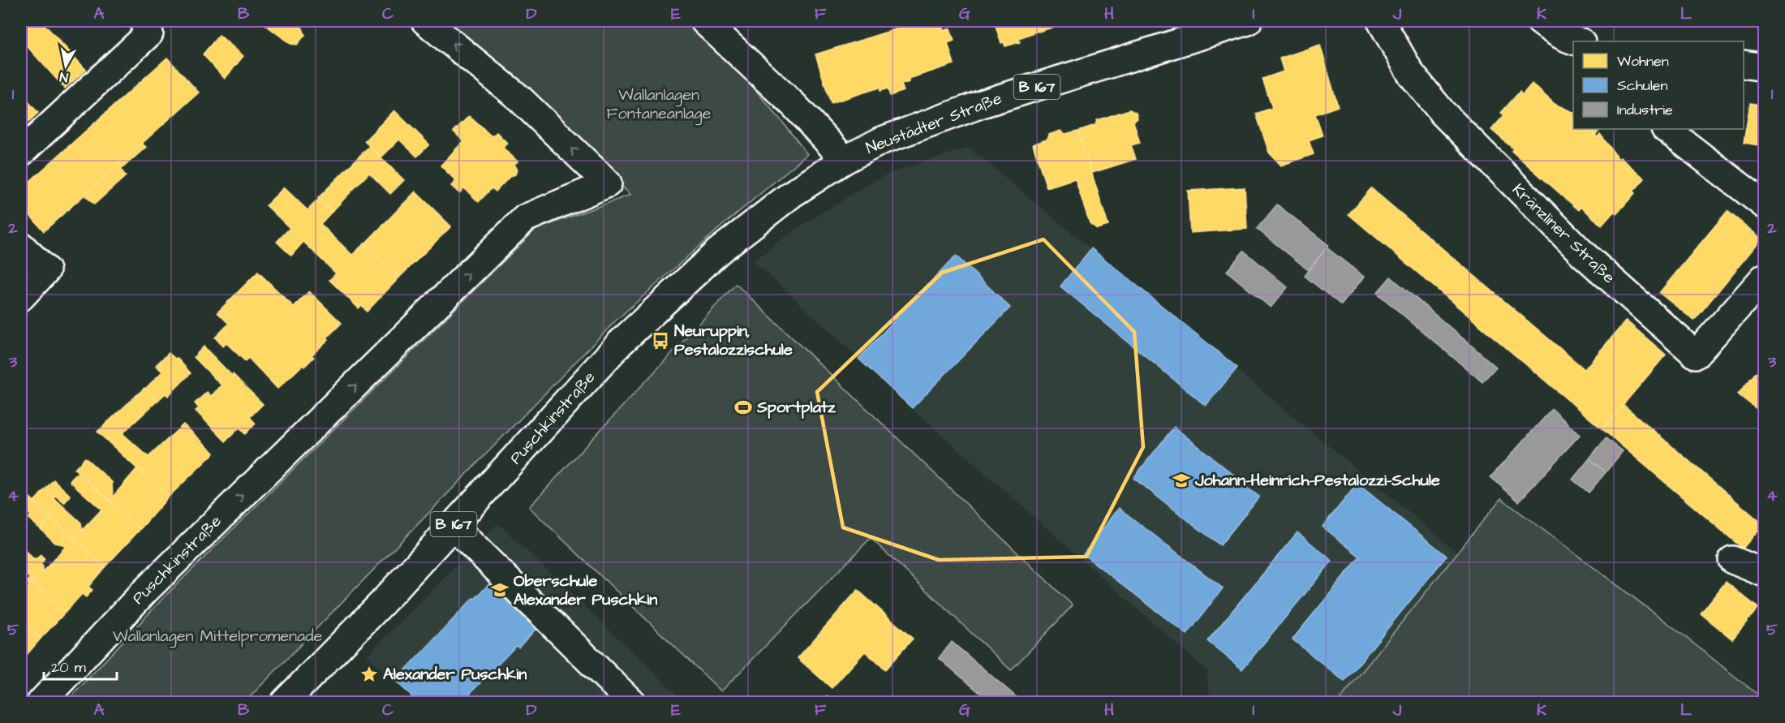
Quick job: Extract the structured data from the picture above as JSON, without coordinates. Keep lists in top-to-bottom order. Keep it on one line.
{"streets":{"street":["B 167","Neustädter Straße","Kränzliner Straße","Puschkinstraße"]},"crossings":[["Neustädter Straße","Puschkinstraße"]],"parks":["Wallanlagen Fontaneanlage","Wallanlagen Mittelpromenade"],"places":{"bus stop":["Neuruppin, Pestalozzischule"],"sports":["Sportplatz"],"school or university":["Johann-Heinrich-Pestalozzi-Schule","Oberschule Alexander Puschkin"],"place":["Alexander Puschkin"]},"legend":["Wohnen","Schulen","Industrie"],"scale_bar":"20 m","north":"bottom","grid":{"columns":["A","B","C","D","E","F","G","H","I","J","K","L"],"rows":["1","2","3","4","5"]}}
